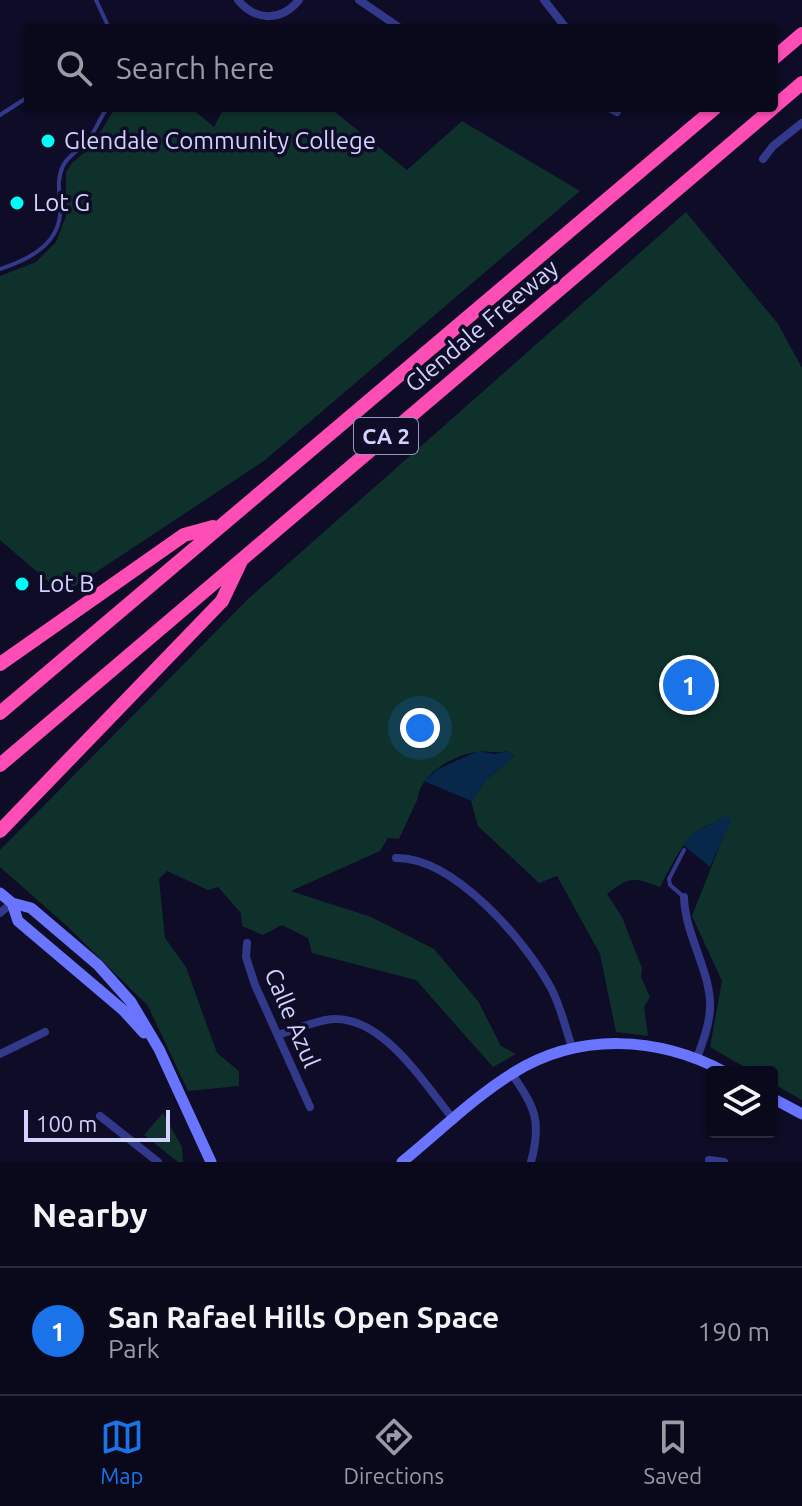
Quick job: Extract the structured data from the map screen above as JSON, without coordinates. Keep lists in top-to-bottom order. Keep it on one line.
{"streets":{"highway":["Glendale Freeway","CA 2"],"street":["Calle Azul"]},"places":["Glendale Community College","Lot G","Lot B"],"scale_bar":"100 m","page":{"search":"Search here","pins":"1","scale":"100 m","heading":"Nearby","list":[{"mark":"1","name":"San Rafael Hills Open Space","note":"Park","value":"190 m"}],"nav":["Map","Directions","Saved"]}}
